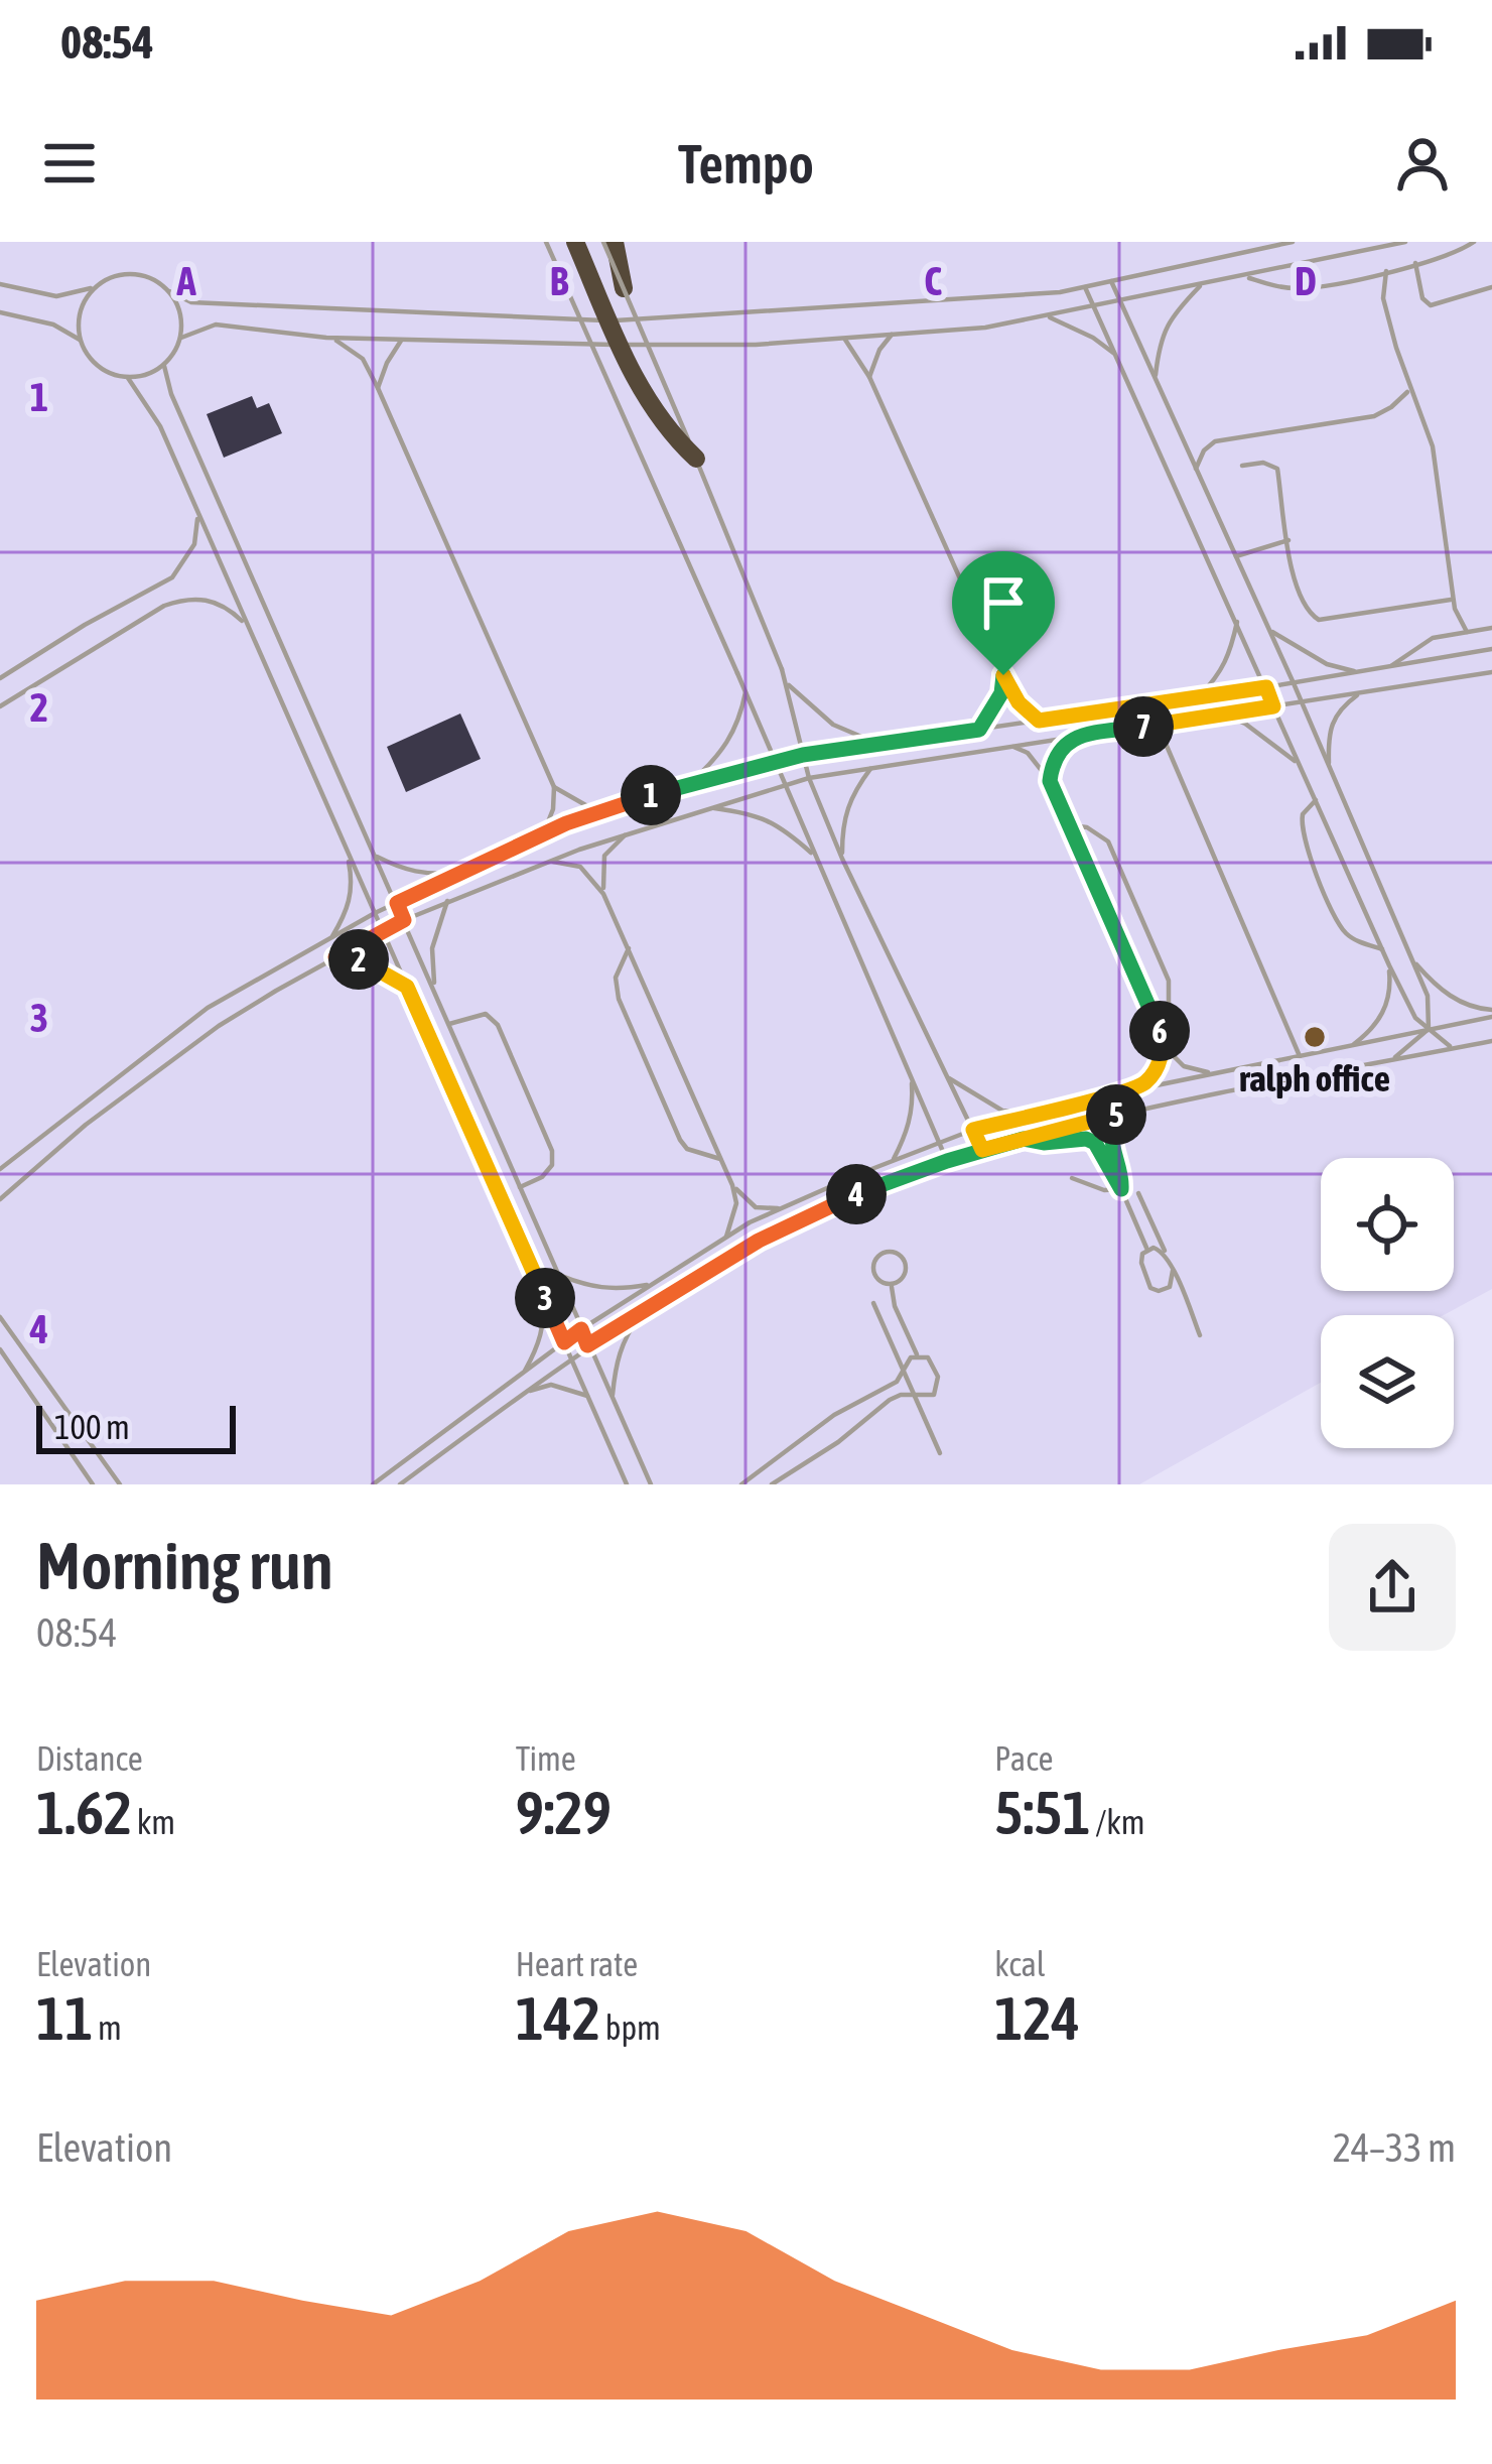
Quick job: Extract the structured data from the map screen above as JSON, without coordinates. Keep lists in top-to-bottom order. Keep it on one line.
{"places":["ralph office"],"scale_bar":"100 m","page":{"status":"08:54","header":"Tempo","pins":["7","1","2","6","5","4","3"],"scale":"100 m","heading":["Morning run","08:54"],"stats":[["Distance","1.62 km"],["Time","9:29"],["Pace","5:51 /km"],["Elevation","11 m"],["Heart rate","142 bpm"],["kcal","124"]],"chart":["Elevation","24–33 m"]},"grid":{"columns":["A","B","C","D"],"rows":["1","2","3","4"]}}
